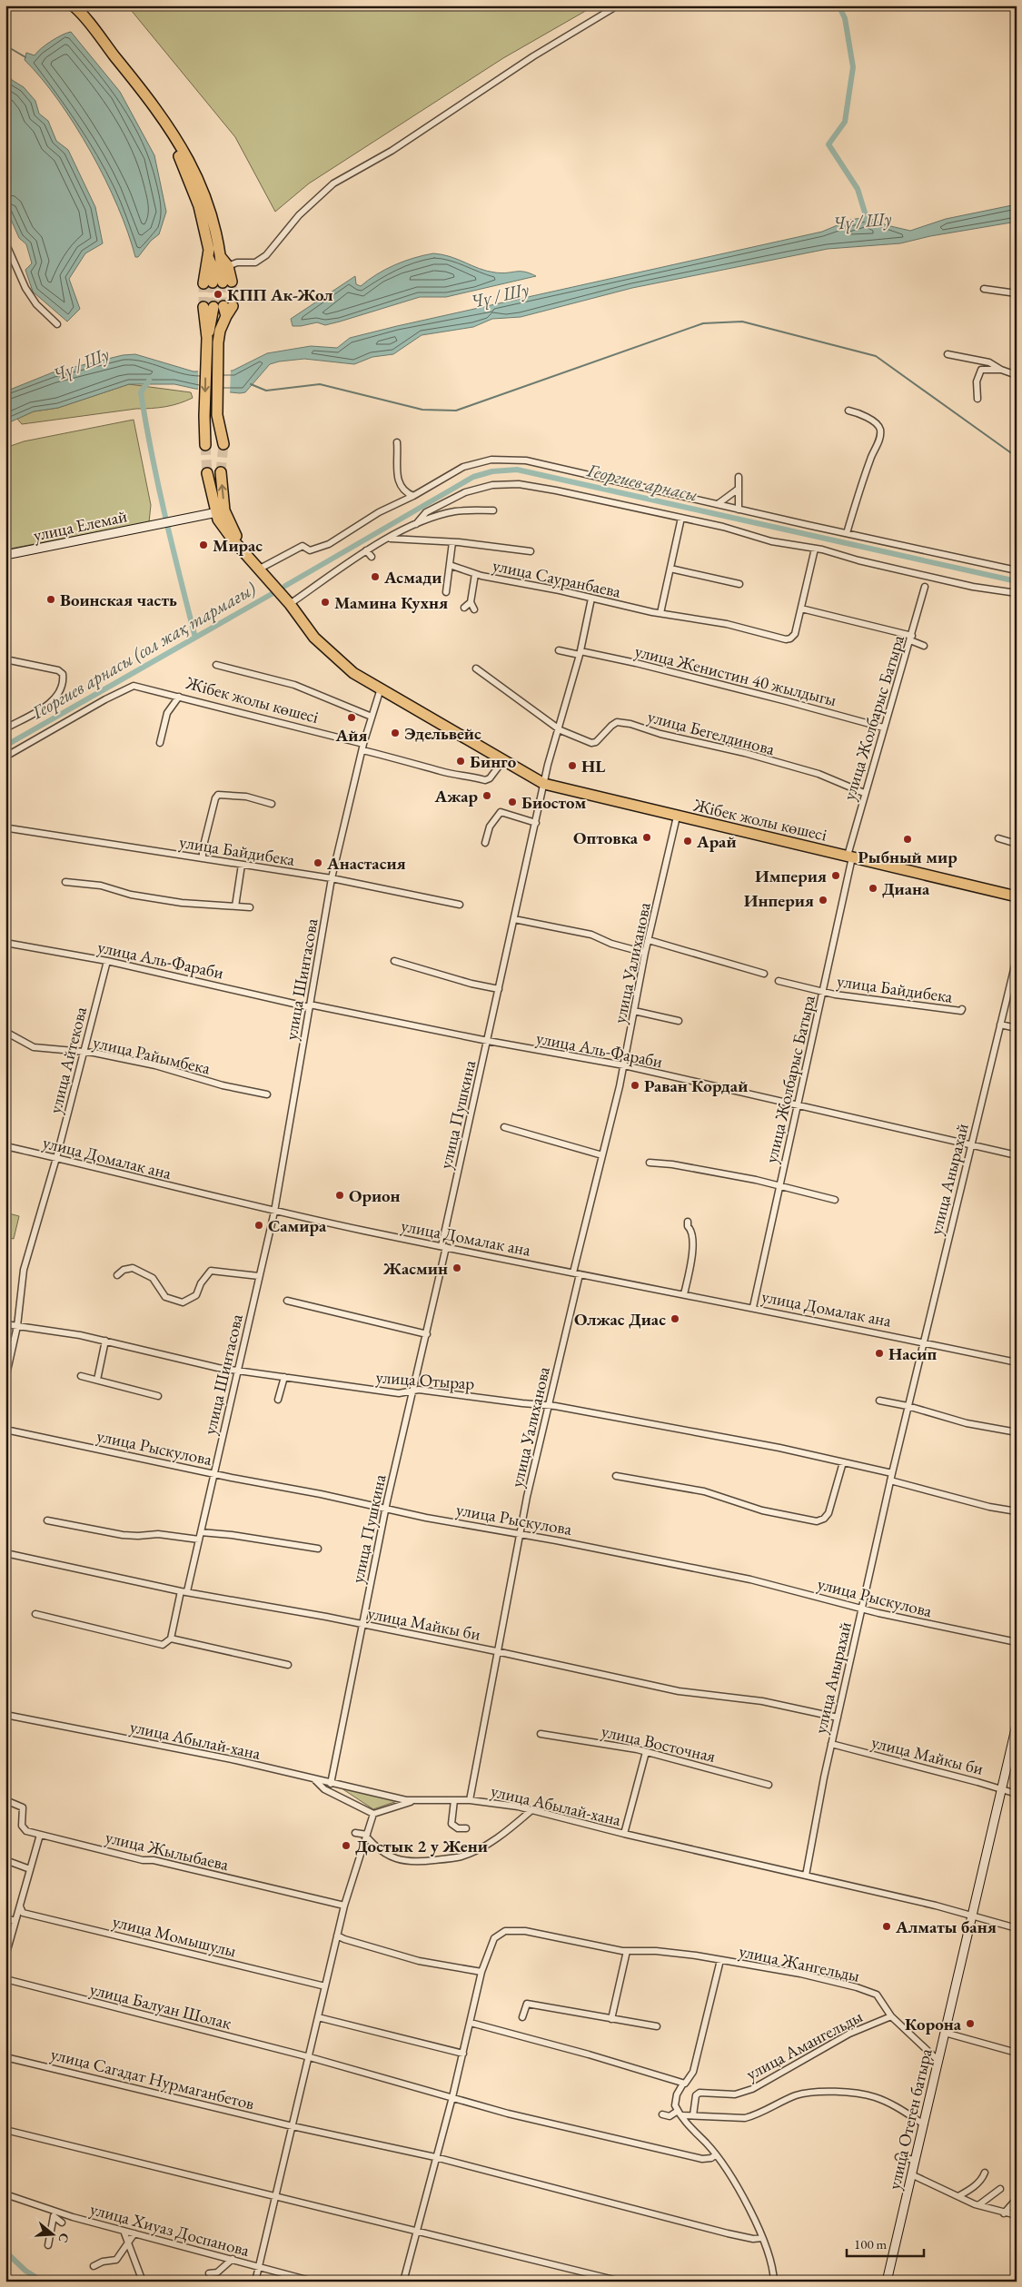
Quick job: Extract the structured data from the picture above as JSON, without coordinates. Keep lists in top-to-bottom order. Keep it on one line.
{"streets":{"highway":["Жібек жолы көшесі"],"main road":["улица Елемай","улица Отеген батыра"],"street":["улица Сауранбаева","улица Женистин 40 жылдыгы","улица Жолбарыс Батыра","улица Бегелдинова","улица Байдибека","улица Аль-Фараби","улица Уалиханова","улица Шинтасова","улица Райымбека","улица Айтекова","улица Пушкина","улица Домалак ана","улица Анырахай","улица Отырар","улица Рыскулова","улица Майкы би","улица Абылай-хана","улица Восточная","улица Жылыбаева","улица Момышулы","улица Жангельды","улица Балуан Шолак","улица Амангельды","улица Сагадат Нурмаганбетов","улица Хиуаз Доспанова"]},"crossings":[["улица Елемай","Жібек жолы көшесі"],["улица Сауранбаева","улица Пушкина"],["улица Женистин 40 жылдыгы","улица Жолбарыс Батыра"],["улица Женистин 40 жылдыгы","улица Пушкина"],["Жібек жолы көшесі","улица Жолбарыс Батыра"],["Жібек жолы көшесі","улица Уалиханова"],["Жібек жолы көшесі","улица Шинтасова"],["Жібек жолы көшесі","улица Пушкина"],["улица Жолбарыс Батыра","улица Бегелдинова"],["улица Жолбарыс Батыра","улица Байдибека"],["улица Жолбарыс Батыра","улица Аль-Фараби"],["улица Жолбарыс Батыра","улица Домалак ана"],["улица Бегелдинова","улица Пушкина"],["улица Байдибека","улица Шинтасова"],["улица Аль-Фараби","улица Уалиханова"],["улица Аль-Фараби","улица Шинтасова"],["улица Аль-Фараби","улица Айтекова"],["улица Аль-Фараби","улица Пушкина"],["улица Аль-Фараби","улица Анырахай"],["улица Уалиханова","улица Домалак ана"],["улица Уалиханова","улица Отырар"],["улица Уалиханова","улица Рыскулова"],["улица Уалиханова","улица Майкы би"],["улица Уалиханова","улица Абылай-хана"],["улица Шинтасова","улица Домалак ана"],["улица Шинтасова","улица Отырар"],["улица Шинтасова","улица Рыскулова"],["улица Шинтасова","улица Майкы би"],["улица Райымбека","улица Айтекова"],["улица Айтекова","улица Домалак ана"],["улица Айтекова","улица Отырар"],["улица Пушкина","улица Домалак ана"],["улица Пушкина","улица Отырар"],["улица Пушкина","улица Рыскулова"],["улица Пушкина","улица Майкы би"],["улица Пушкина","улица Абылай-хана"],["улица Домалак ана","улица Анырахай"],["улица Анырахай","улица Отырар"],["улица Анырахай","улица Рыскулова"],["улица Анырахай","улица Майкы би"],["улица Анырахай","улица Абылай-хана"],["улица Майкы би","улица Отеген батыра"],["улица Абылай-хана","улица Отеген батыра"],["улица Жангельды","улица Балуан Шолак"],["улица Жангельды","улица Амангельды"],["улица Жангельды","улица Сагадат Нурмаганбетов"],["улица Жангельды","улица Отеген батыра"]],"water":["Чү / Шу","Георгиев арнасы","Георгиев арнасы (сол жақ тармағы)"],"places":["КПП Ак-Жол","Мирас","Асмади","Воинская часть","Мамина Кухня","Айя","Эдельвейс","Бинго","HL","Ажар","Биостом","Оптовка","Рыбный мир","Арай","Анастасия","Империя","Диана","Инперия","Раван Кордай","Орион","Самира","Жасмин","Олжас Диас","Насип","Достык 2 у Жени","Алматы баня","Корона"],"scale_bar":"100 m","north":"right"}
